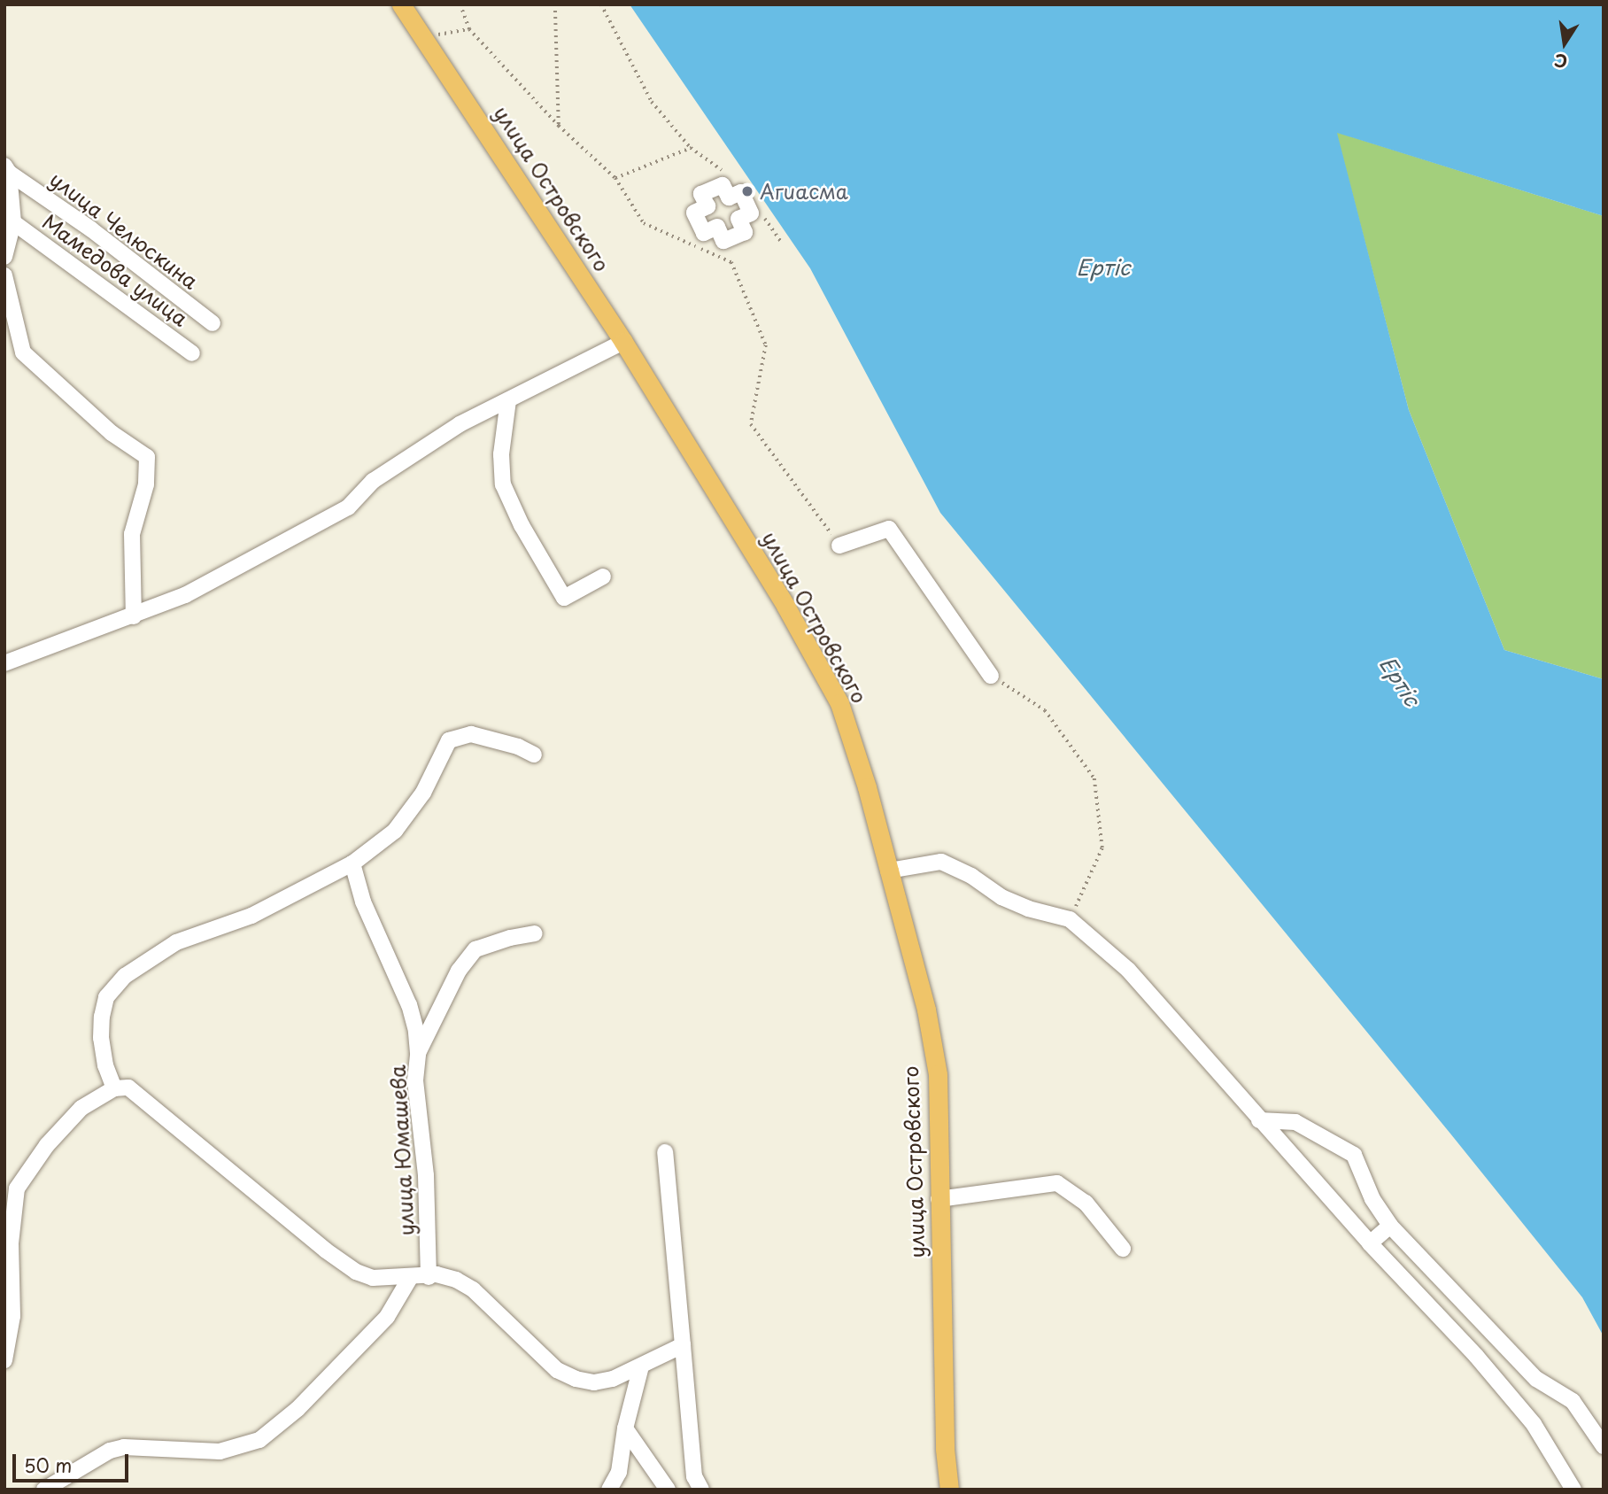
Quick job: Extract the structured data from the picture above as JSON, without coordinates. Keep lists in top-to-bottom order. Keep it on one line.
{"streets":{"main road":["улица Островского"],"street":["улица Челюскина","Мамедова улица","улица Юмашева"]},"water":["Ертіс"],"places":["Агиасма"],"scale_bar":"50 m","north":"bottom"}
